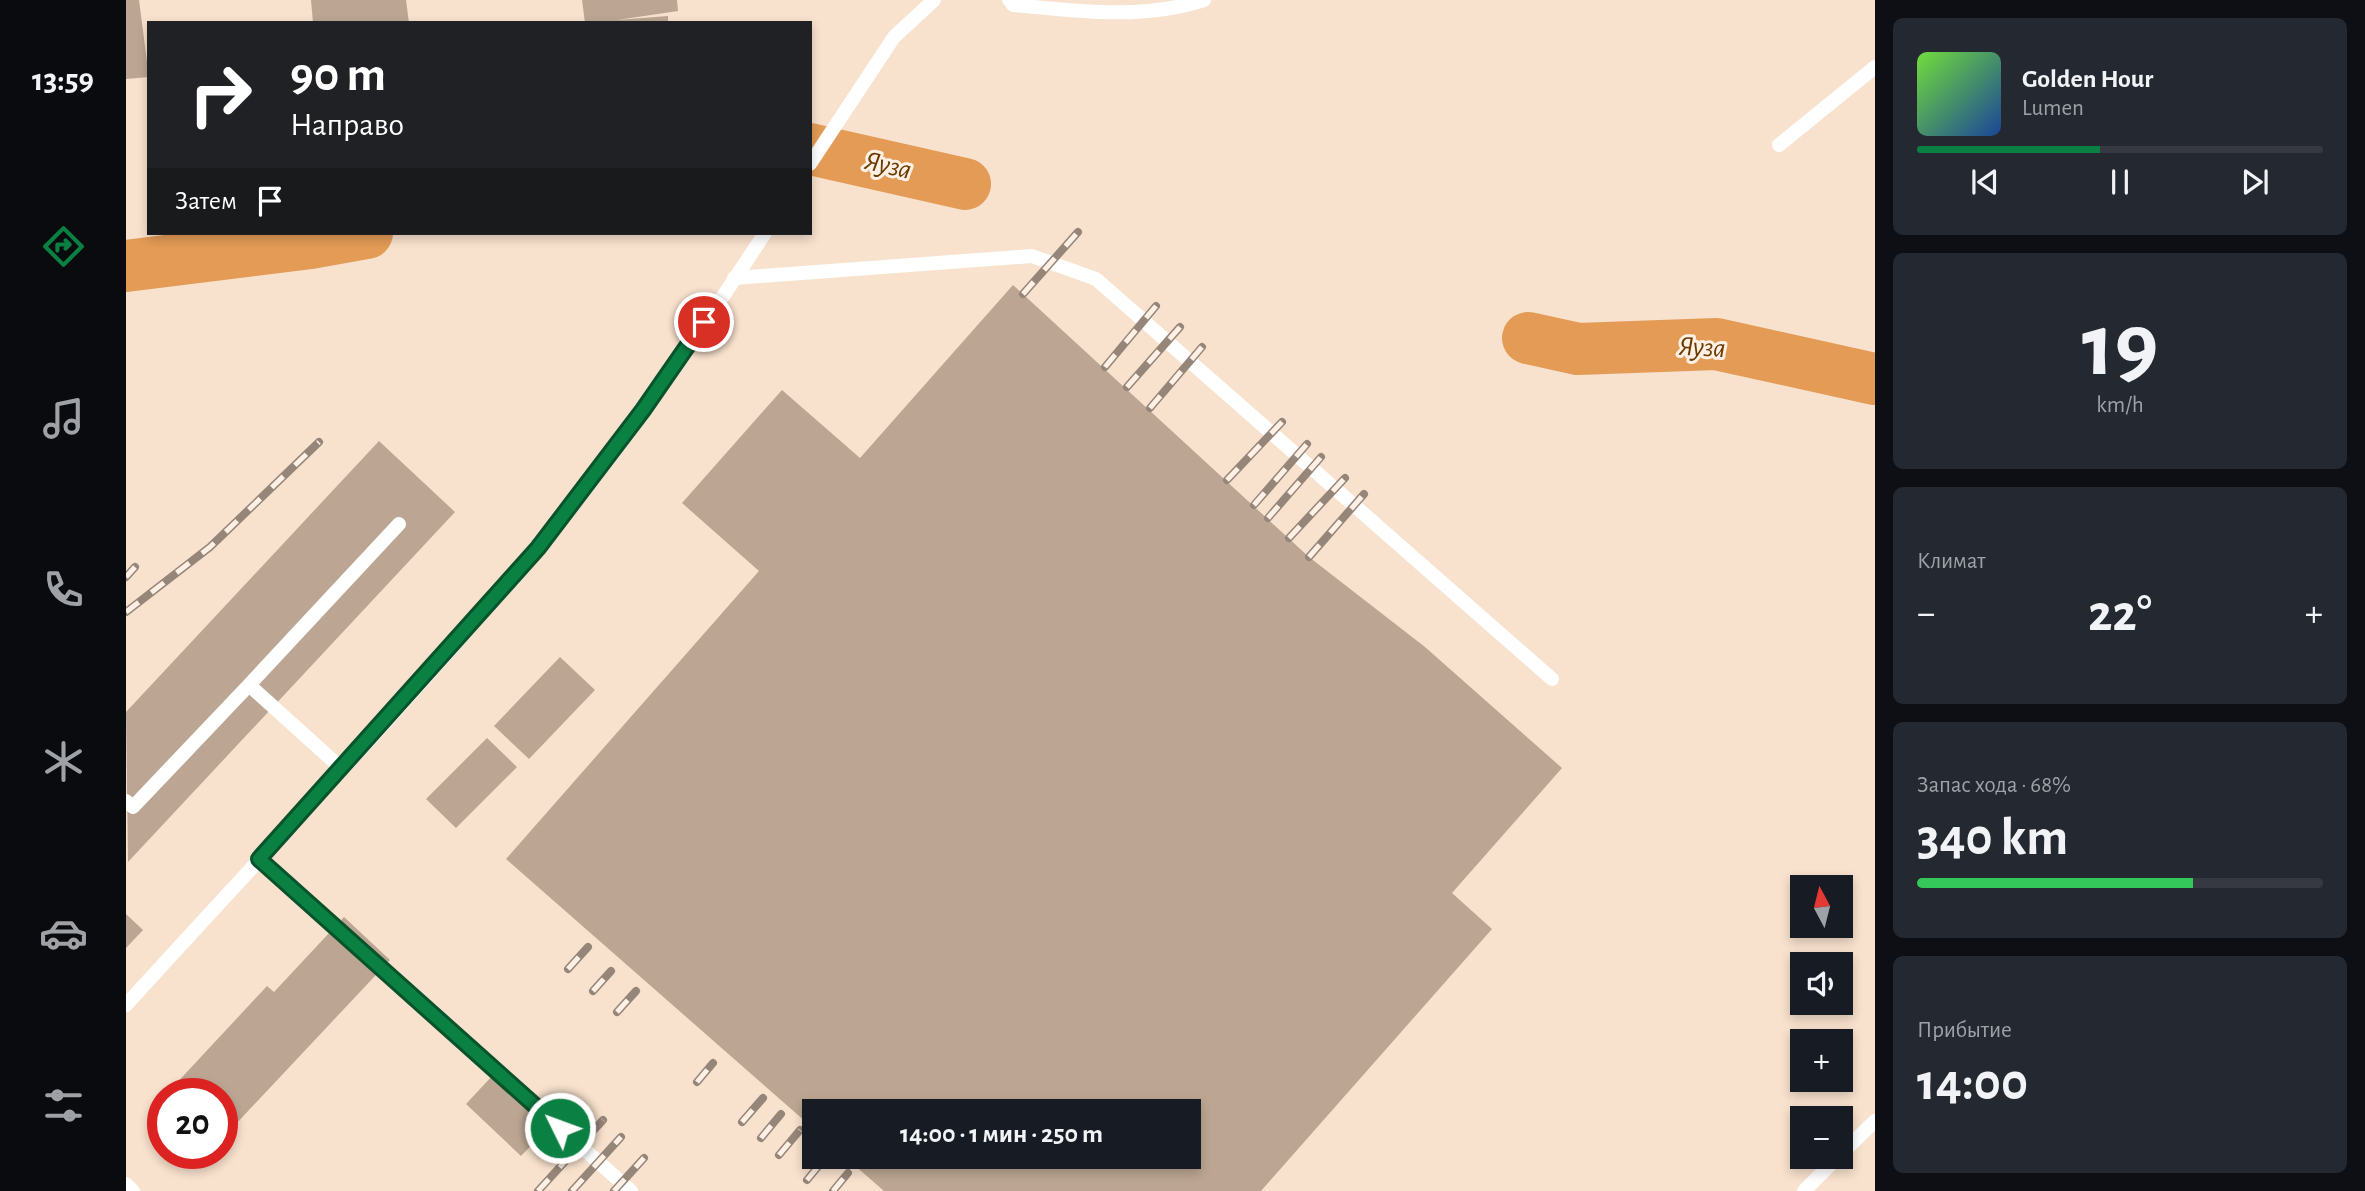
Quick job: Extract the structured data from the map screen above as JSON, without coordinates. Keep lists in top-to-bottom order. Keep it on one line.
{"water":["Яуза"],"north":"top","page":{"tabs":"13:59","turn":["90 m","Направо"],"song":["Golden Hour","Lumen"],"then":"Затем","tile":[["19","km/h"],"Климат",["Запас хода · 68%","340 km"],["Прибытие","14:00"]],"heat":["−","22°","+"],"map_buttons":["+","−"],"limit":"20","trip":"14:00 · 1 мин · 250 m"}}
